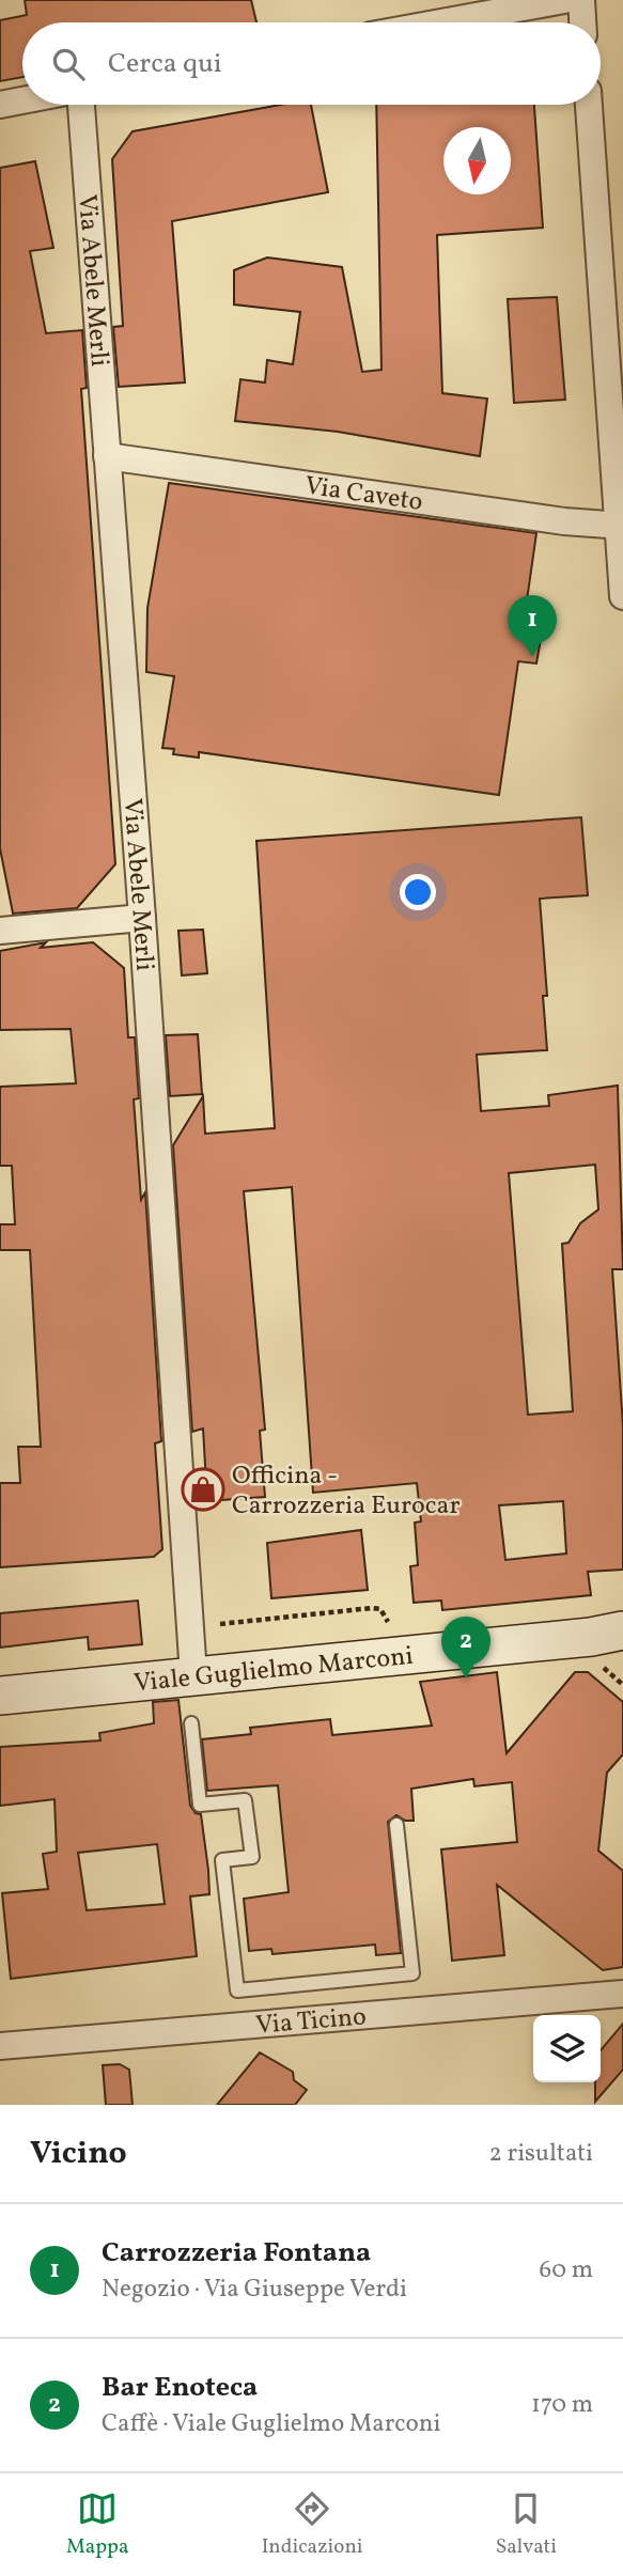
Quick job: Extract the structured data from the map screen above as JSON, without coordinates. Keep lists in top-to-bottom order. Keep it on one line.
{"streets":{"street":["Via Abele Merli","Via Caveto","Viale Guglielmo Marconi","Via Ticino"]},"crossings":[["Via Abele Merli","Via Caveto"],["Via Abele Merli","Viale Guglielmo Marconi"]],"places":{"shop":["Officina - Carrozzeria Eurocar"]},"north":"bottom","page":{"search":"Cerca qui","pins":["1","2"],"heading":["Vicino","2 risultati"],"list":[{"mark":"1","name":"Carrozzeria Fontana","note":"Negozio · Via Giuseppe Verdi","value":"60 m"},{"mark":"2","name":"Bar Enoteca","note":"Caffè · Viale Guglielmo Marconi","value":"170 m"}],"nav":["Mappa","Indicazioni","Salvati"]}}
